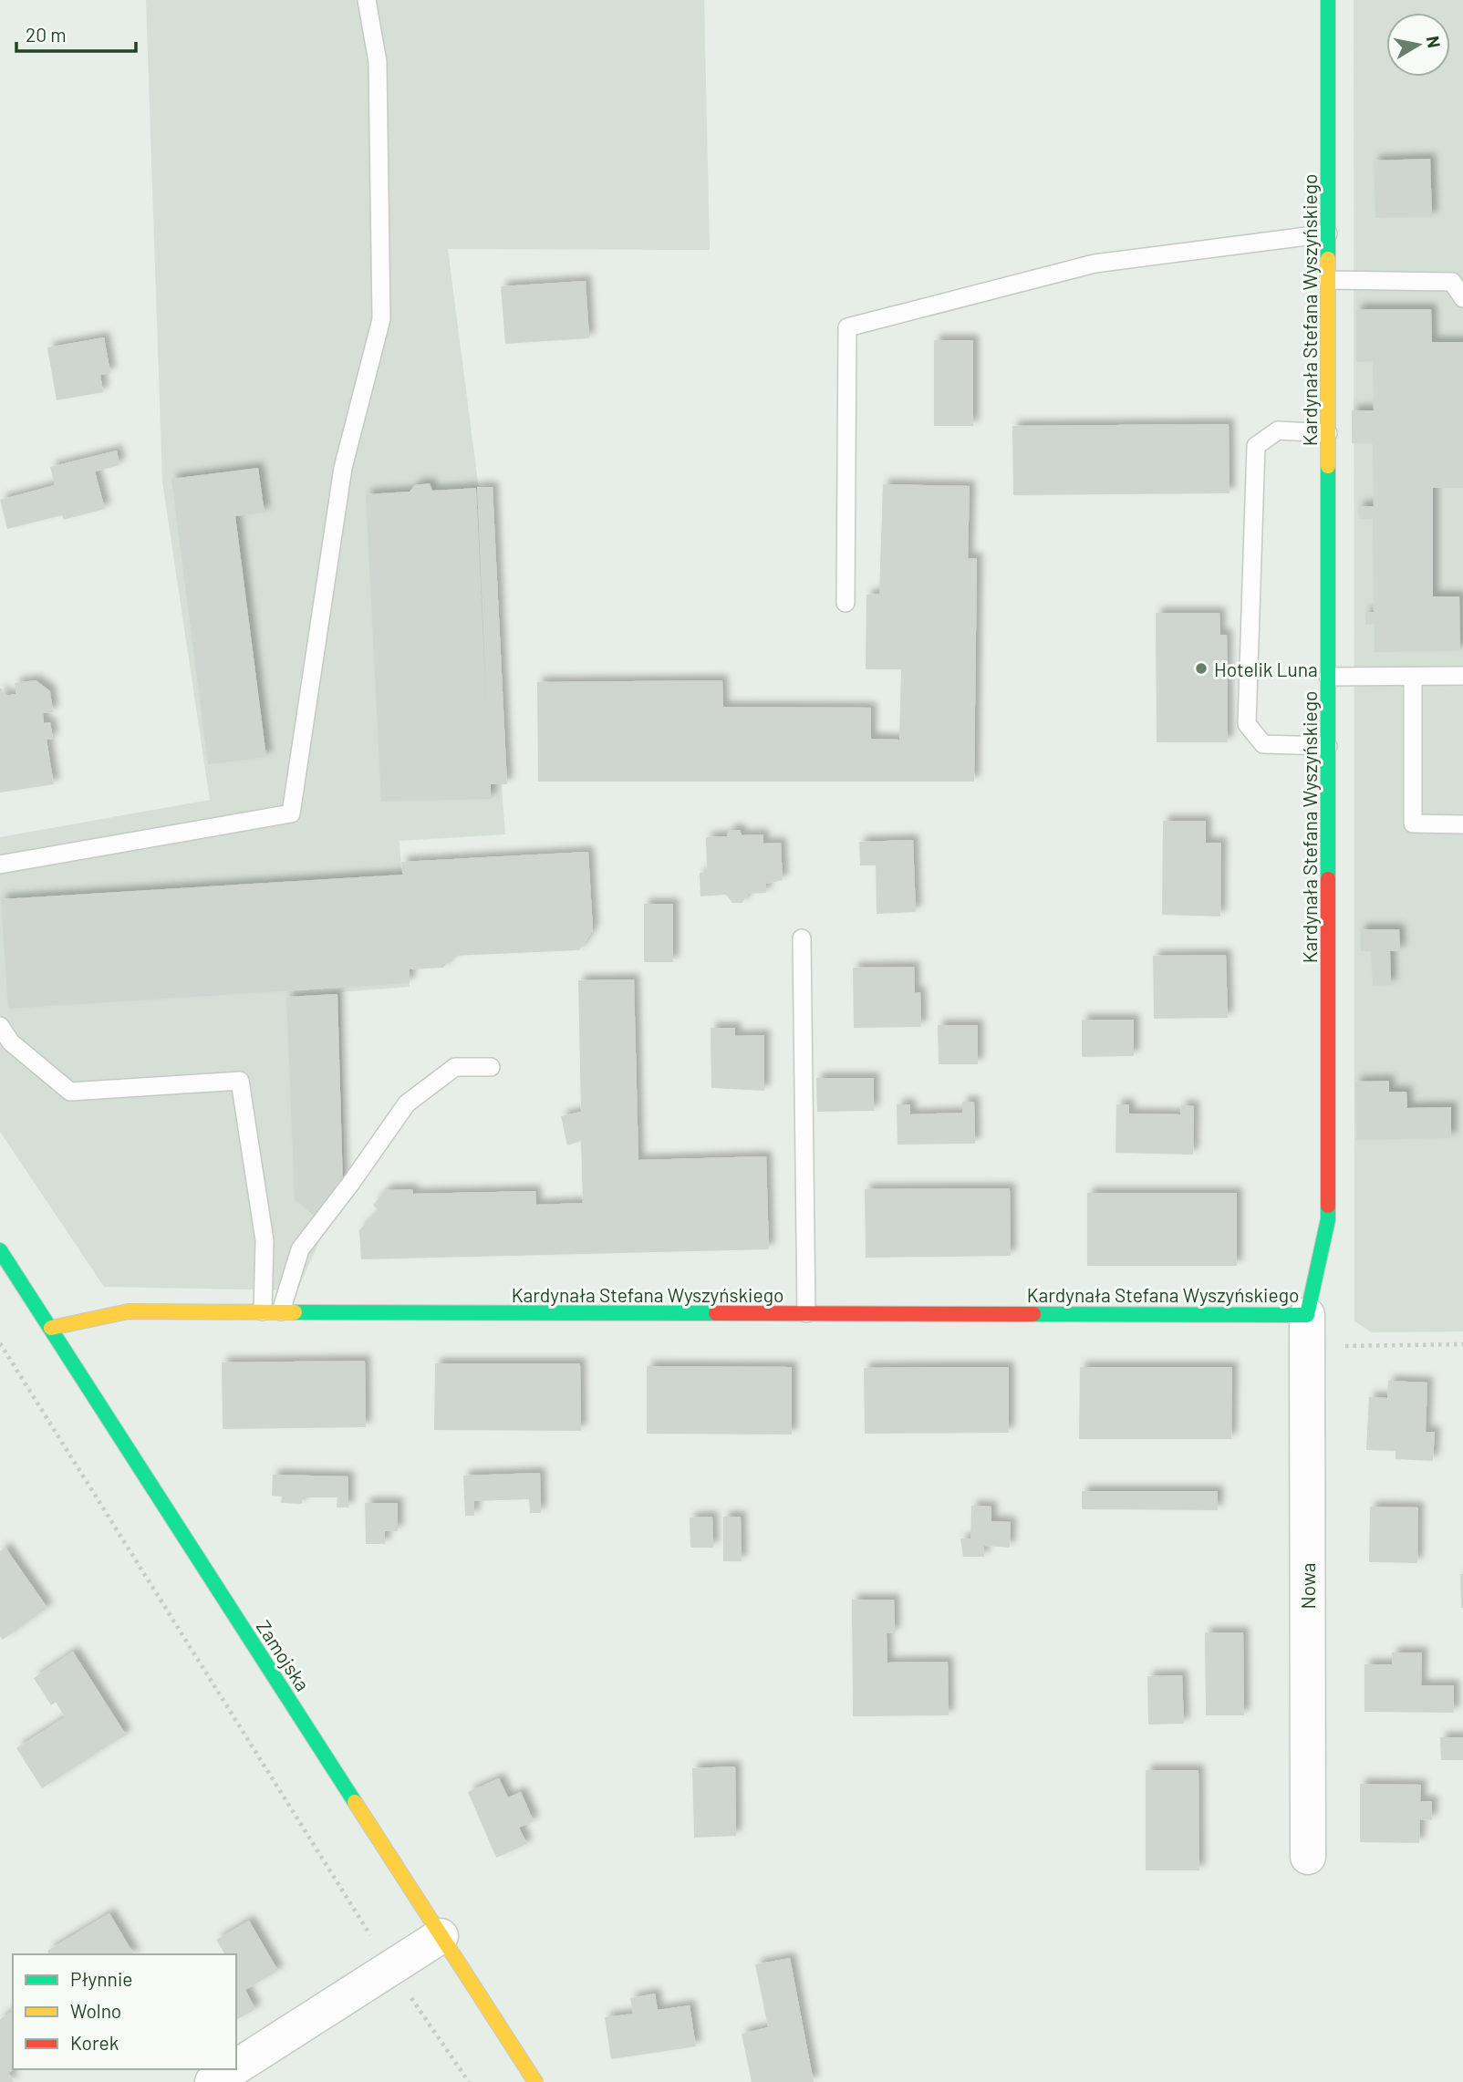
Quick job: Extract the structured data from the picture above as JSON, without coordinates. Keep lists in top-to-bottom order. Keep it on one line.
{"streets":{"street":["Kardynała Stefana Wyszyńskiego","Nowa","Zamojska"]},"crossings":[["Kardynała Stefana Wyszyńskiego","Nowa"],["Kardynała Stefana Wyszyńskiego","Zamojska"]],"places":["Hotelik Luna"],"legend":["Płynnie","Wolno","Korek"],"scale_bar":"20 m","north":"right"}
